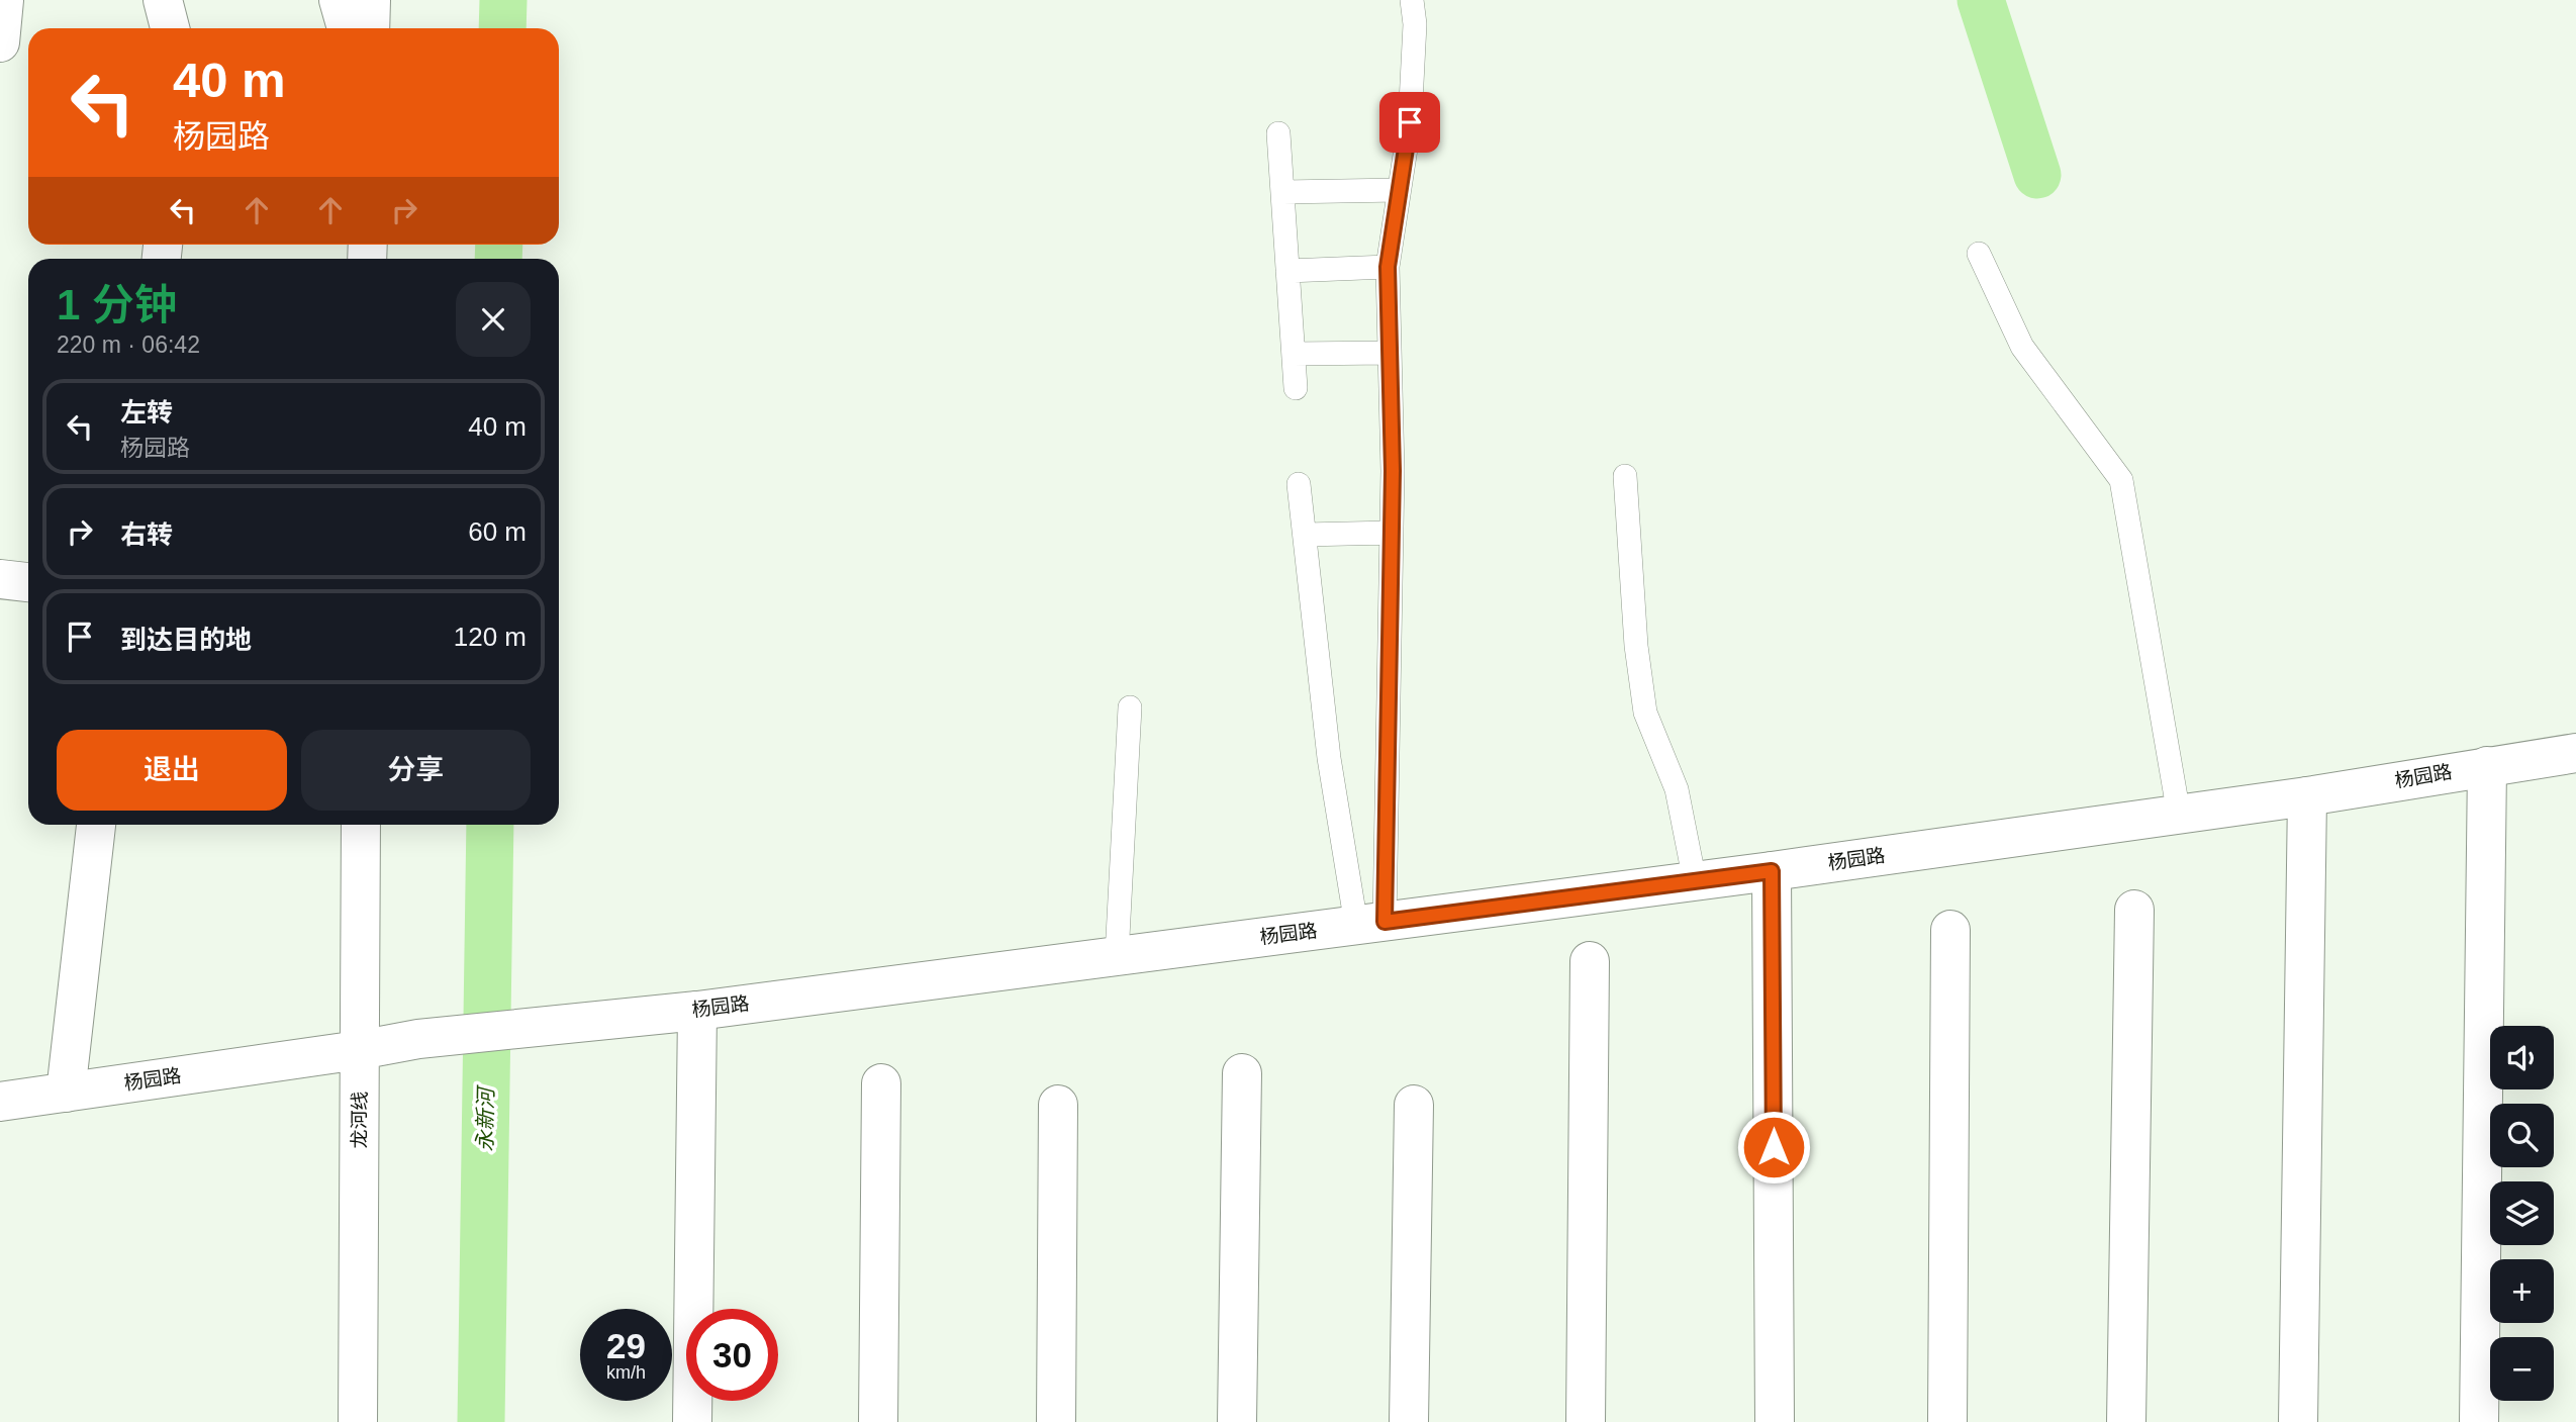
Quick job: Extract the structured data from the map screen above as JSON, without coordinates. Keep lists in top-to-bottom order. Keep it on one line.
{"streets":{"street":["杨园路","龙河线"]},"crossings":[["杨园路","龙河线"]],"water":["永新河"],"page":{"turn":["40 m","杨园路"],"heading":["1 分钟","220 m · 06:42"],"list":[{"name":"左转","note":"杨园路","value":"40 m"},{"name":"右转","value":"60 m"},{"name":"到达目的地","value":"120 m"}],"buttons":["退出","分享"],"map_buttons":["+","−"],"speed":"29 km/h","limit":"30"}}
